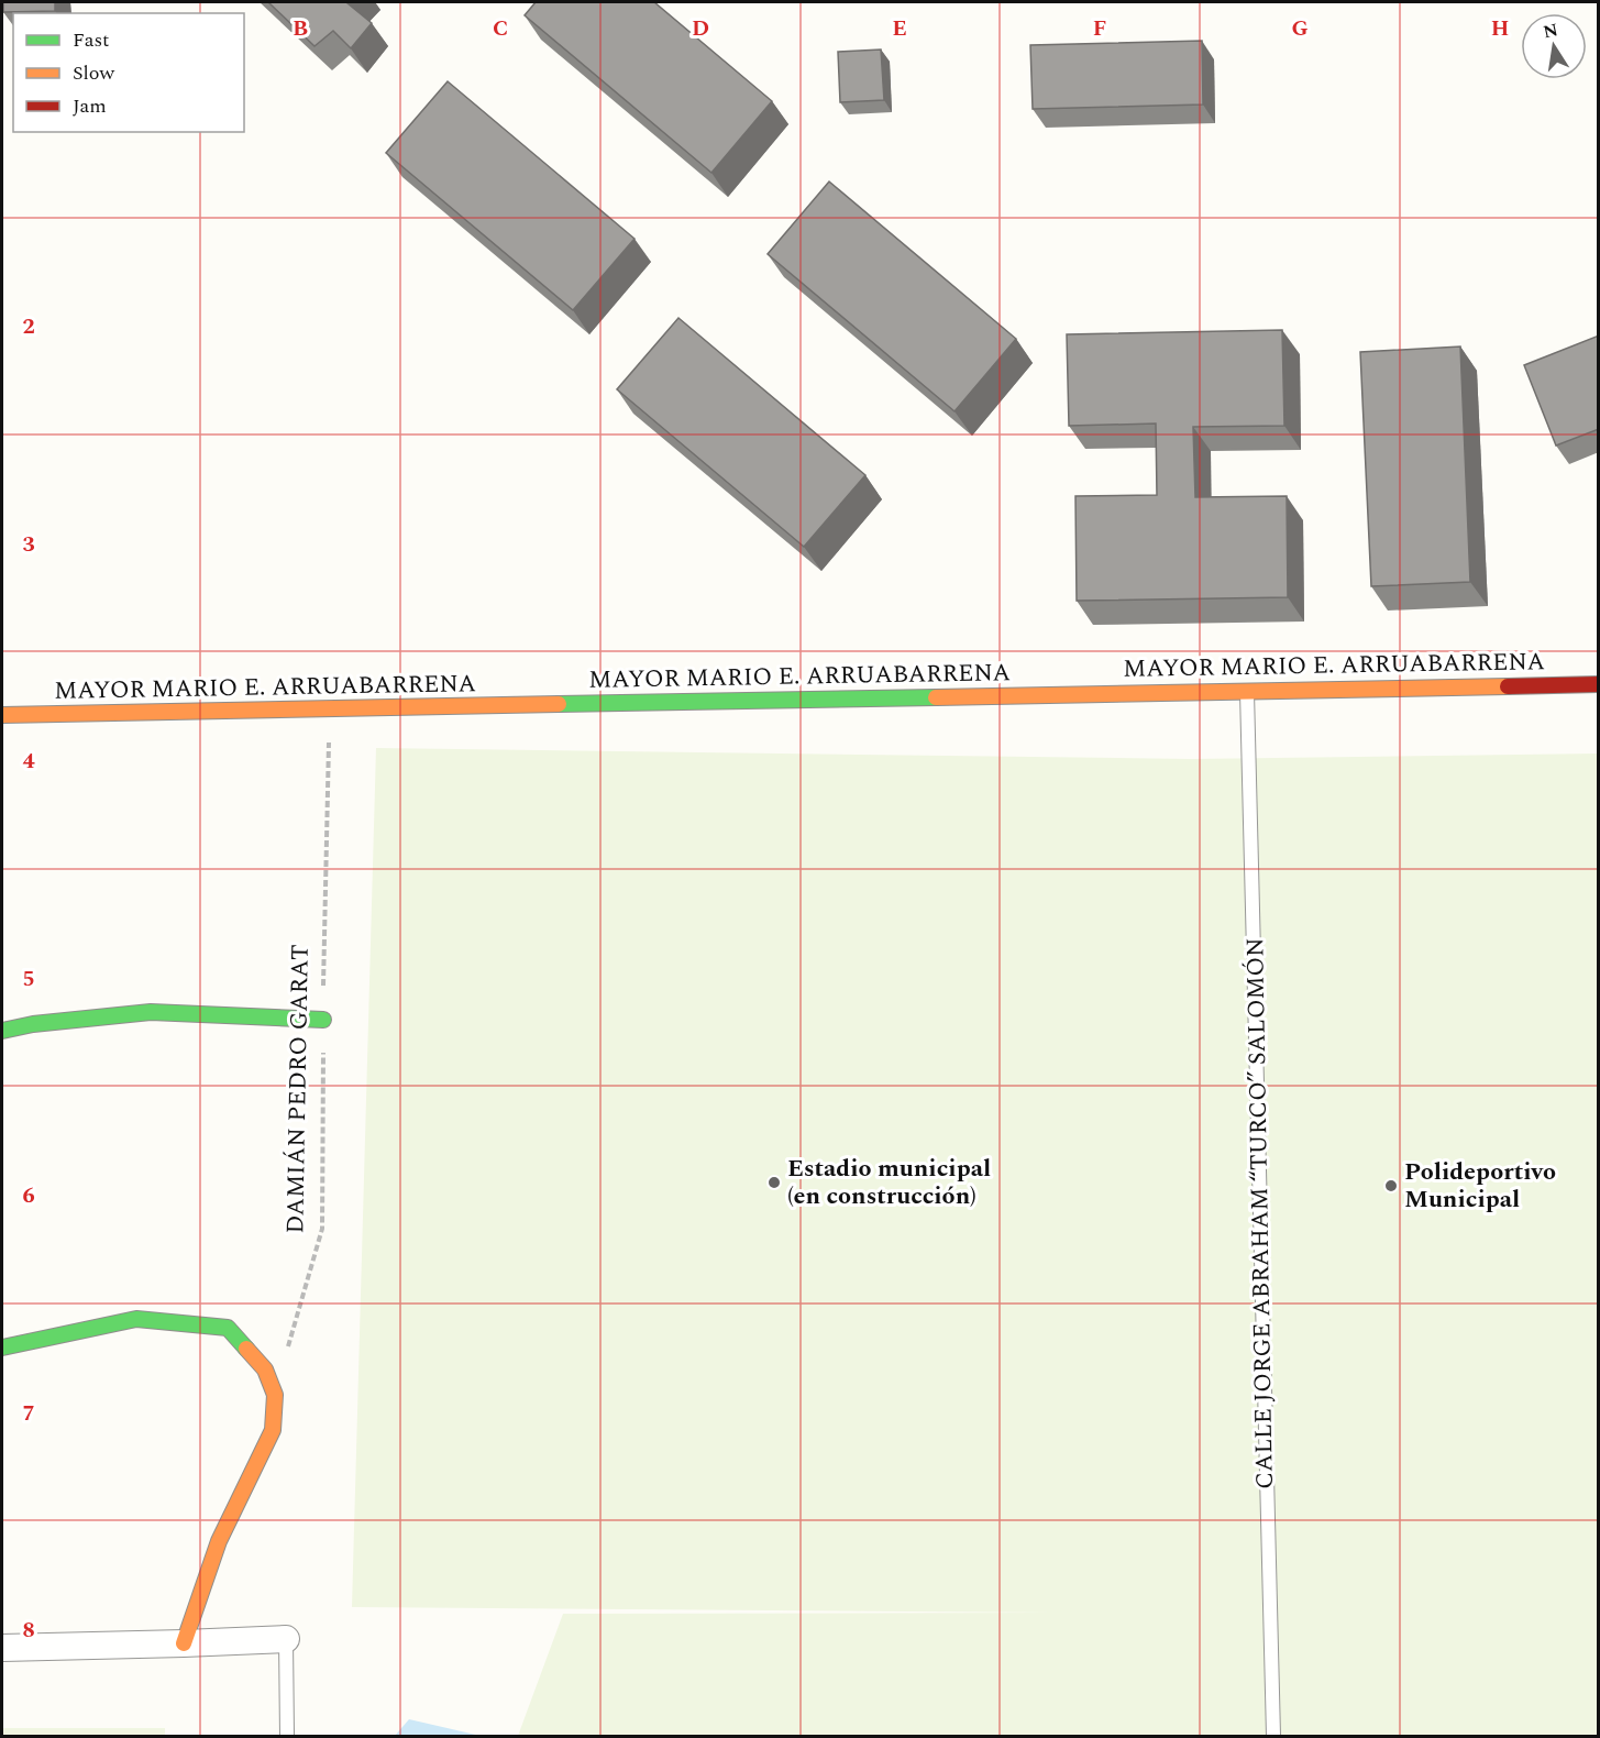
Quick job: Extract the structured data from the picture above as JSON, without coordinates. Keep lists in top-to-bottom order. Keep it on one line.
{"streets":{"street":["MAYOR MARIO E. ARRUABARRENA"],"lane":["CALLE JORGE ABRAHAM “TURCO” SALOMÓN"],"path":["DAMIÁN PEDRO GARAT"]},"crossings":[["MAYOR MARIO E. ARRUABARRENA","DAMIÁN PEDRO GARAT"],["MAYOR MARIO E. ARRUABARRENA","CALLE JORGE ABRAHAM “TURCO” SALOMÓN"]],"places":["Estadio municipal (en construcción)","Polideportivo Municipal"],"legend":["Fast","Slow","Jam"],"north":"top","grid":{"columns":["B","C","D","E","F","G","H"],"rows":["2","3","4","5","6","7","8"]}}
